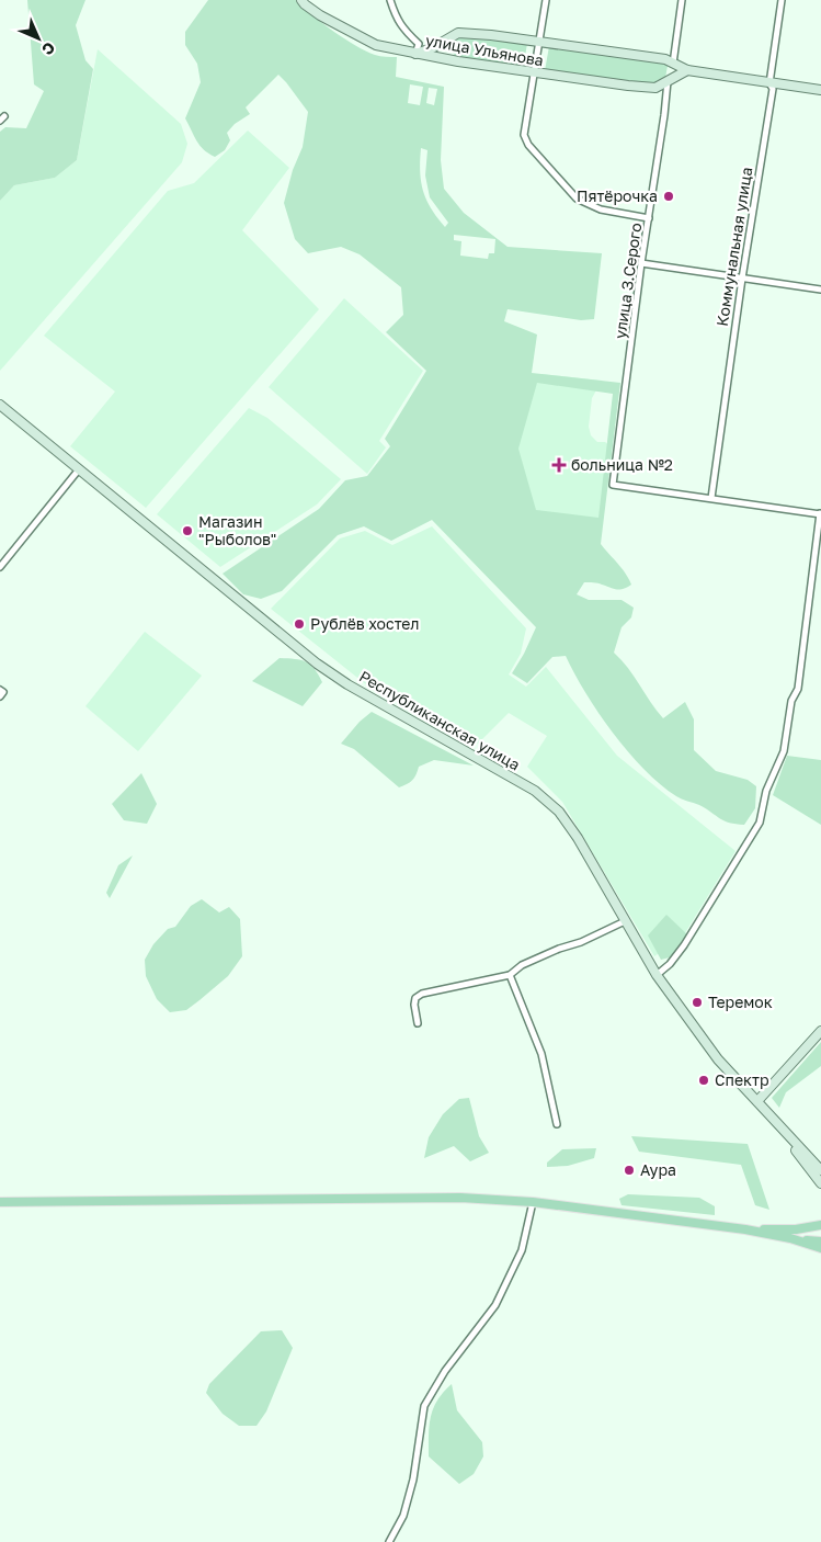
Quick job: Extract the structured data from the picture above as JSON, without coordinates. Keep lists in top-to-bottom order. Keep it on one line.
{"streets":{"street":["улица Ульянова","Коммунальная улица","улица З.Серого","Республиканская улица"]},"crossings":[["улица Ульянова","Коммунальная улица"],["улица Ульянова","улица З.Серого"],["Коммунальная улица","улица З.Серого"]],"places":{"other":["Пятёрочка","Магазин \"Рыболов\"","Рублёв хостел","Теремок","Спектр","Аура"],"health":["больница №2"]},"north":"bottom right"}
